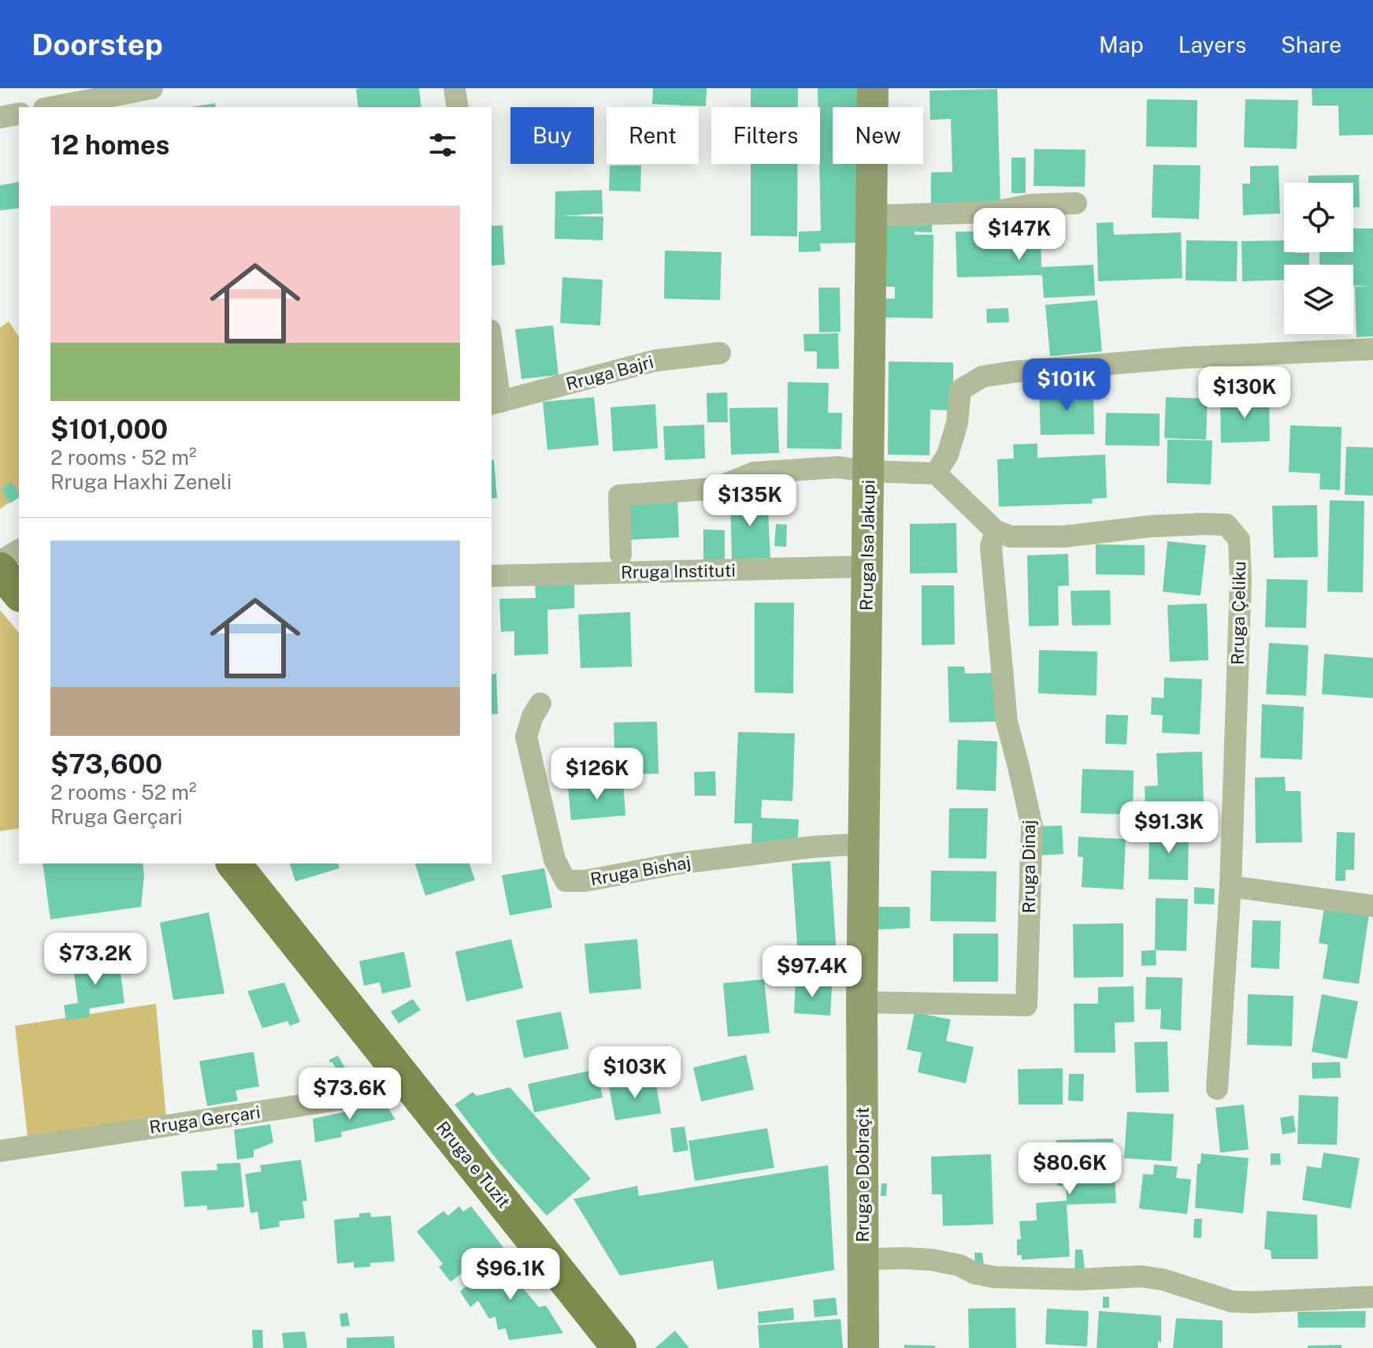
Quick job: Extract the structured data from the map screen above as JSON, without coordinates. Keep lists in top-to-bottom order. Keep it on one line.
{"streets":{"main road":["Rruga e Tuzit"],"street":["Rruga Bajri","Rruga Isa Jakupi","Rruga Instituti","Rruga Çeliku","Rruga Dinaj","Rruga Bishaj","Rruga Gerçari","Rruga e Dobraçit"]},"crossings":[["Rruga Isa Jakupi","Rruga Instituti"],["Rruga Isa Jakupi","Rruga Dinaj"],["Rruga Isa Jakupi","Rruga Bishaj"],["Rruga Isa Jakupi","Rruga e Dobraçit"],["Rruga Çeliku","Rruga Dinaj"],["Rruga Dinaj","Rruga e Dobraçit"],["Rruga Gerçari","Rruga e Tuzit"]],"page":{"header":"Doorstep","nav":["Map","Layers","Share"],"chip":["Buy","Rent","Filters","New"],"heading":"12 homes","list":[{"name":"$101,000","note":"2 rooms · 52 m² · Rruga Haxhi Zeneli"},{"name":"$73,600","note":"2 rooms · 52 m² · Rruga Gerçari"}],"price":["$147K","$101K","$130K","$135K","$126K","$91.3K","$73.2K","$97.4K","$103K","$73.6K","$80.6K","$96.1K"]}}
